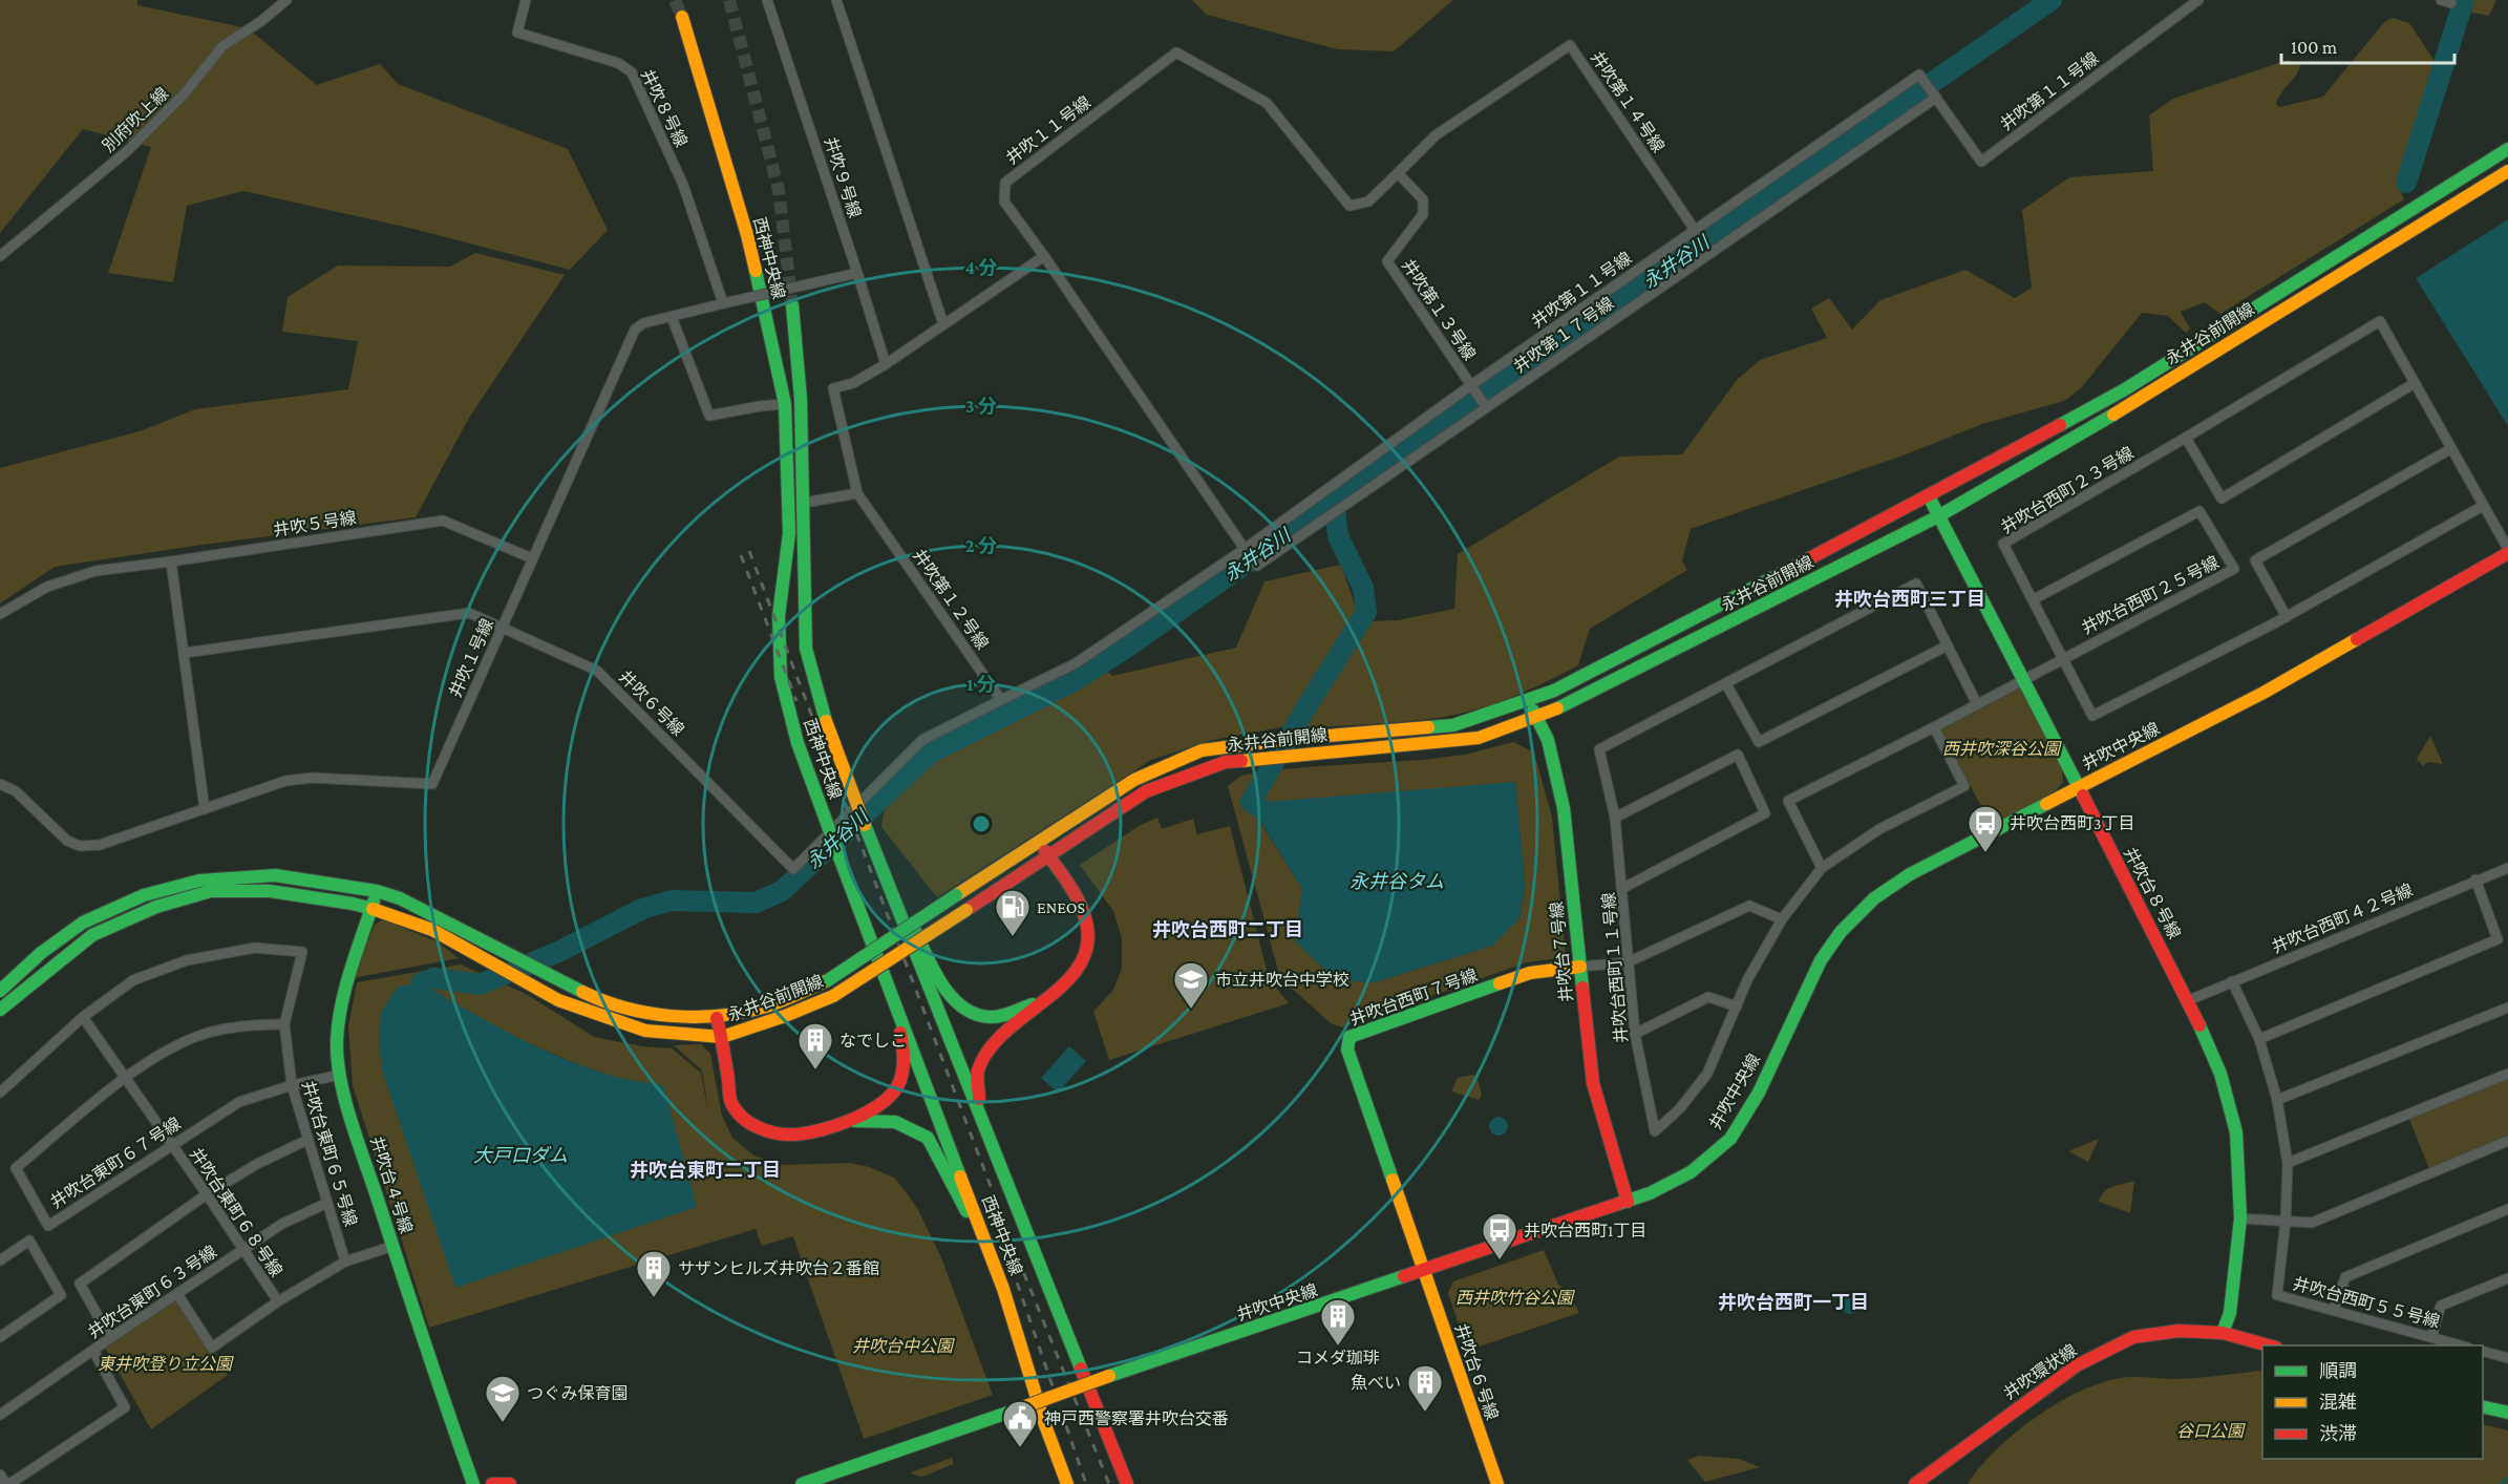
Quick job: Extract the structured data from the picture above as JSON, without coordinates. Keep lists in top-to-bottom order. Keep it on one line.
{"streets":{"street":["井吹第１１号線","井吹第１４号線","井吹８号線","別府吹上線","井吹１１号線","井吹９号線","西神中央線","井吹第１３号線","永井谷前開線","井吹第１７号線","井吹台西町２３号線","井吹５号線","井吹台西町２５号線","井吹第１２号線","井吹１号線","井吹６号線","井吹中央線","井吹台８号線","井吹台西町４２号線","井吹台７号線","井吹台西町１１号線","井吹台西町７号線","井吹台東町６５号線","井吹台東町６７号線","井吹台４号線","井吹台東町６８号線","井吹台東町６３号線","井吹台西町５５号線","井吹台６号線","井吹環状線"]},"crossings":[["井吹第１１号線","井吹第１４号線"],["井吹第１１号線","井吹第１３号線"],["井吹第１１号線","井吹第１７号線"],["井吹第１４号線","井吹１１号線"],["井吹第１４号線","井吹第１３号線"],["井吹８号線","井吹１号線"],["井吹１１号線","井吹第１３号線"],["井吹９号線","井吹第１２号線"],["井吹９号線","井吹１号線"],["井吹第１３号線","井吹第１７号線"],["永井谷前開線","井吹台８号線"],["永井谷前開線","井吹台７号線"],["永井谷前開線","井吹台４号線"],["井吹台西町２３号線","井吹台西町２５号線"],["井吹台西町２３号線","井吹中央線"],["井吹５号線","井吹１号線"],["井吹台西町２５号線","井吹台８号線"],["井吹台西町２５号線","井吹台西町１１号線"],["井吹第１２号線","井吹６号線"],["井吹１号線","井吹６号線"],["井吹中央線","井吹台８号線"],["井吹中央線","井吹台７号線"],["井吹中央線","井吹台西町７号線"],["井吹中央線","井吹台６号線"],["井吹台８号線","井吹台西町４２号線"],["井吹台８号線","井吹環状線"],["井吹台西町４２号線","井吹台西町５５号線"],["井吹台７号線","井吹台西町７号線"],["井吹台西町７号線","井吹台６号線"],["井吹台東町６５号線","井吹台東町６７号線"],["井吹台東町６５号線","井吹台東町６８号線"],["井吹台東町６５号線","井吹台東町６３号線"],["井吹台東町６７号線","井吹台４号線"],["井吹台東町６７号線","井吹台東町６８号線"],["井吹台東町６８号線","井吹台東町６３号線"]],"districts":["井吹台西町三丁目","井吹台西町二丁目","井吹台東町二丁目","井吹台西町一丁目"],"water":["永井谷川","永井谷タム","大戸口ダム"],"parks":["西井吹深谷公園","西井吹竹谷公園","井吹台中公園","東井吹登り立公園","谷口公園"],"places":{"bus stop":["井吹台西町3丁目","井吹台西町1丁目"],"fuel station":["ENEOS"],"school or university":["市立井吹台中学校","つぐみ保育園"],"building":["なでしこ","サザンヒルズ井吹台２番館","コメダ珈琲","魚べい"],"public building":["神戸西警察署井吹台交番"]},"legend":["順調","混雑","渋滞"],"scale_bar":"100 m","rings":["4 分","3 分","2 分","1 分"]}
